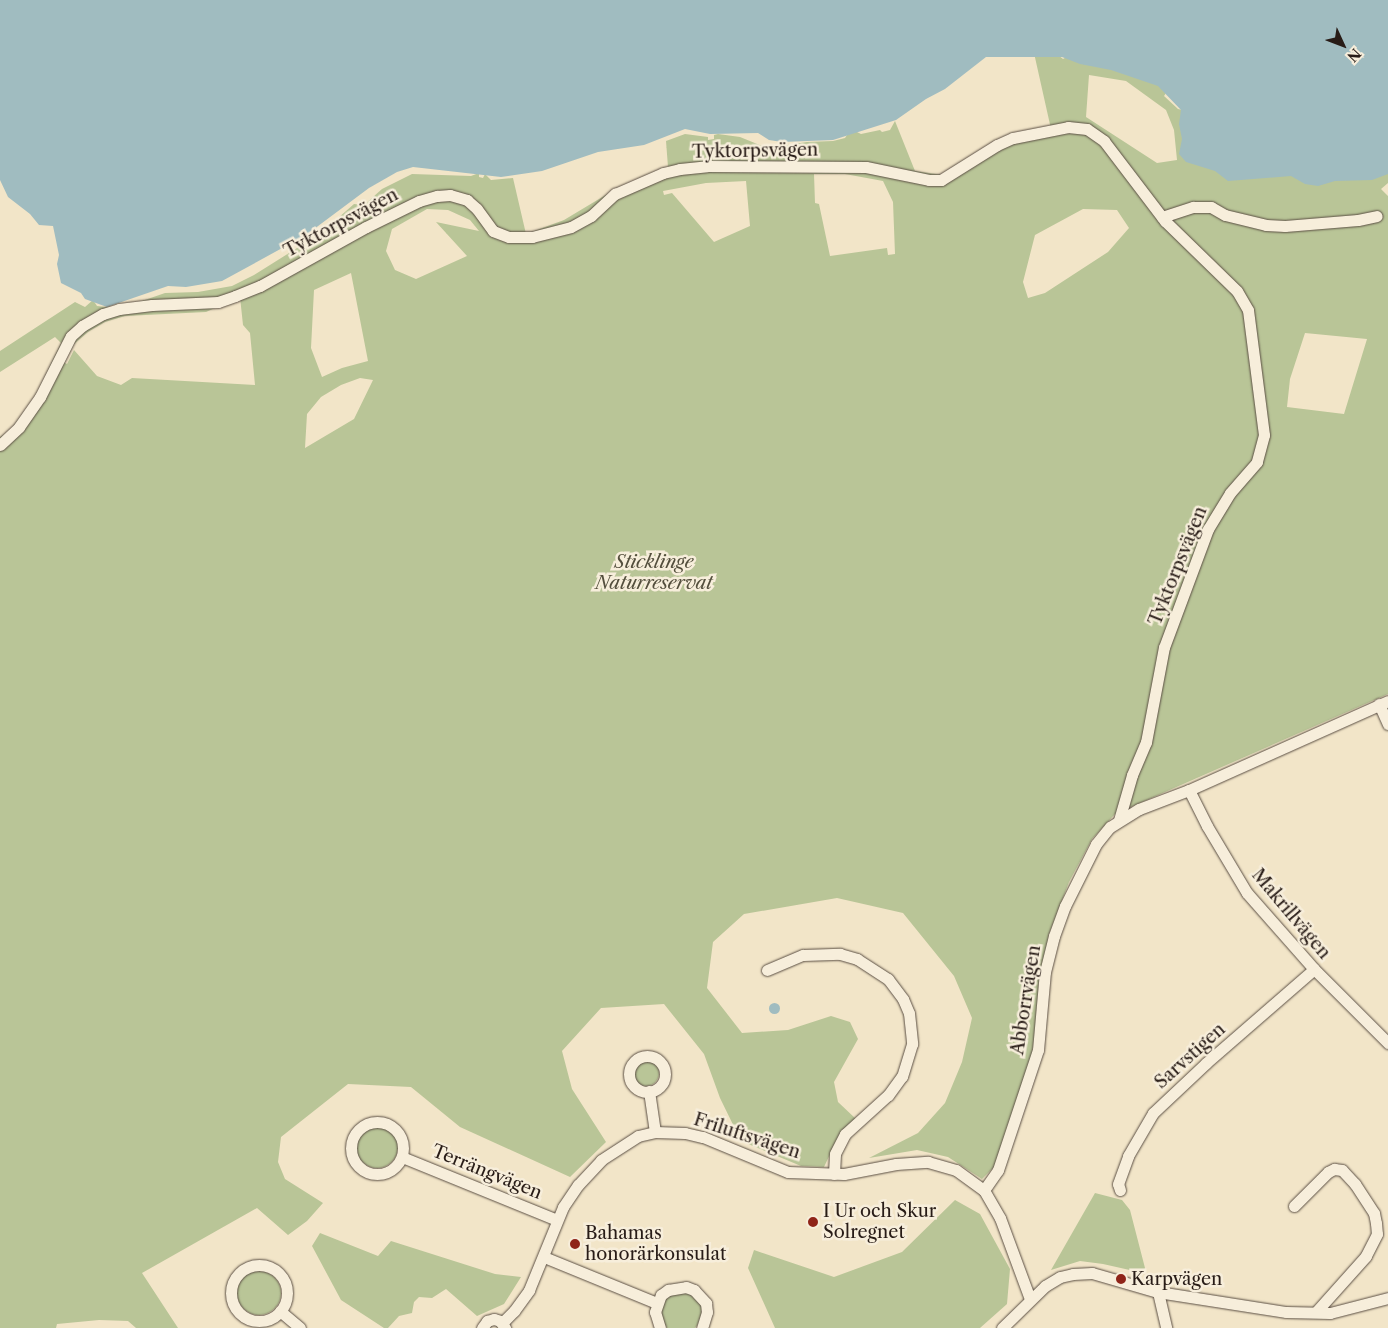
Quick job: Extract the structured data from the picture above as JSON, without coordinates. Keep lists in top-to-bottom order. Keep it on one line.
{"streets":{"street":["Tyktorpsvägen","Makrillvägen","Abborrvägen","Sarvstigen","Friluftsvägen","Terrängvägen"]},"crossings":[["Tyktorpsvägen","Abborrvägen"],["Makrillvägen","Abborrvägen"],["Makrillvägen","Sarvstigen"],["Abborrvägen","Friluftsvägen"],["Friluftsvägen","Terrängvägen"]],"parks":["Sticklinge Naturreservat"],"places":["I Ur och Skur Solregnet","Bahamas honorärkonsulat","Karpvägen"],"north":"bottom right"}
